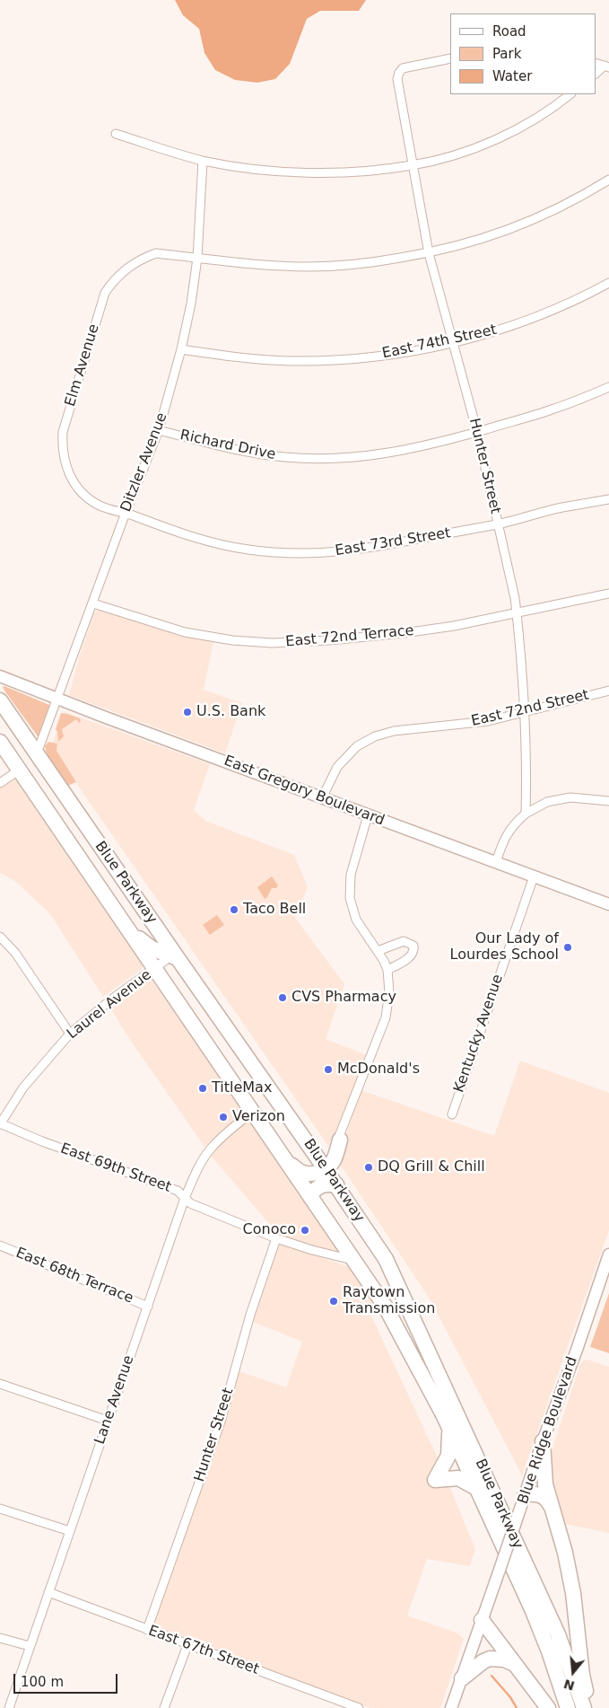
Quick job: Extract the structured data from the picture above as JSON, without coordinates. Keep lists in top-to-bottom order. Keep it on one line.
{"streets":{"highway":["Blue Parkway"],"main road":["East Gregory Boulevard","Blue Ridge Boulevard"],"street":["East 74th Street","Elm Avenue","Richard Drive","Ditzler Avenue","Hunter Street","East 73rd Street","East 72nd Terrace","East 72nd Street","Laurel Avenue","Kentucky Avenue","East 69th Street","East 68th Terrace","Lane Avenue","East 67th Street"]},"crossings":[["East 74th Street","Ditzler Avenue"],["East 74th Street","Hunter Street"],["Elm Avenue","Ditzler Avenue"],["Elm Avenue","Hunter Street"],["Elm Avenue","East 73rd Street"],["Richard Drive","Ditzler Avenue"],["Richard Drive","Hunter Street"],["Ditzler Avenue","East 73rd Street"],["Ditzler Avenue","East 72nd Terrace"],["Ditzler Avenue","East Gregory Boulevard"],["Ditzler Avenue","Blue Parkway"],["Hunter Street","East 73rd Street"],["Hunter Street","East 72nd Terrace"],["Hunter Street","East 72nd Street"],["Hunter Street","East 69th Street"],["Hunter Street","East 67th Street"],["East 72nd Street","East Gregory Boulevard"],["East Gregory Boulevard","Kentucky Avenue"],["Blue Parkway","Laurel Avenue"],["Blue Parkway","East 69th Street"],["Blue Parkway","Lane Avenue"],["Laurel Avenue","East 69th Street"],["East 69th Street","Lane Avenue"],["East 68th Terrace","Lane Avenue"],["Lane Avenue","East 67th Street"]],"places":["U.S. Bank","Taco Bell","Our Lady of Lourdes School","CVS Pharmacy","McDonald's","TitleMax","Verizon","DQ Grill & Chill","Conoco","Raytown Transmission"],"legend":["Road","Park","Water"],"scale_bar":"100 m","north":"bottom"}
